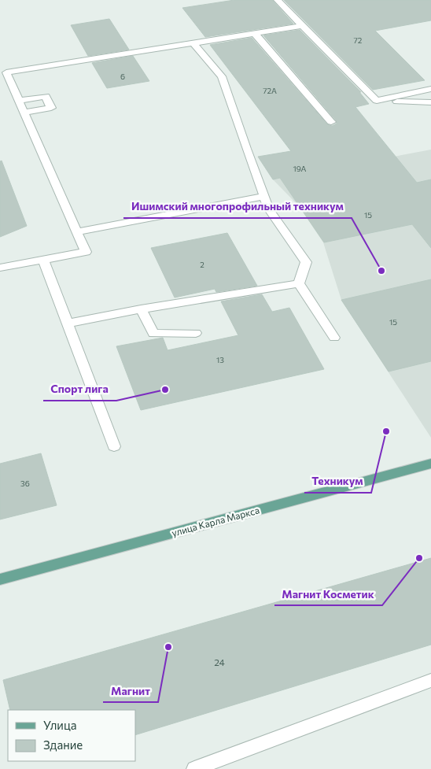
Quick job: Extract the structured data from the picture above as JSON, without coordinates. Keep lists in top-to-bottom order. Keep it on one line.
{"streets":{"main road":["улица Карла Маркса"]},"places":["Ишимский многопрофильный техникум","Спорт лига","Техникум","Магнит Косметик","Магнит"],"house_numbers":["72","6","72А","19А","15","2","15","13","36","24"],"legend":["Улица","Здание"]}
